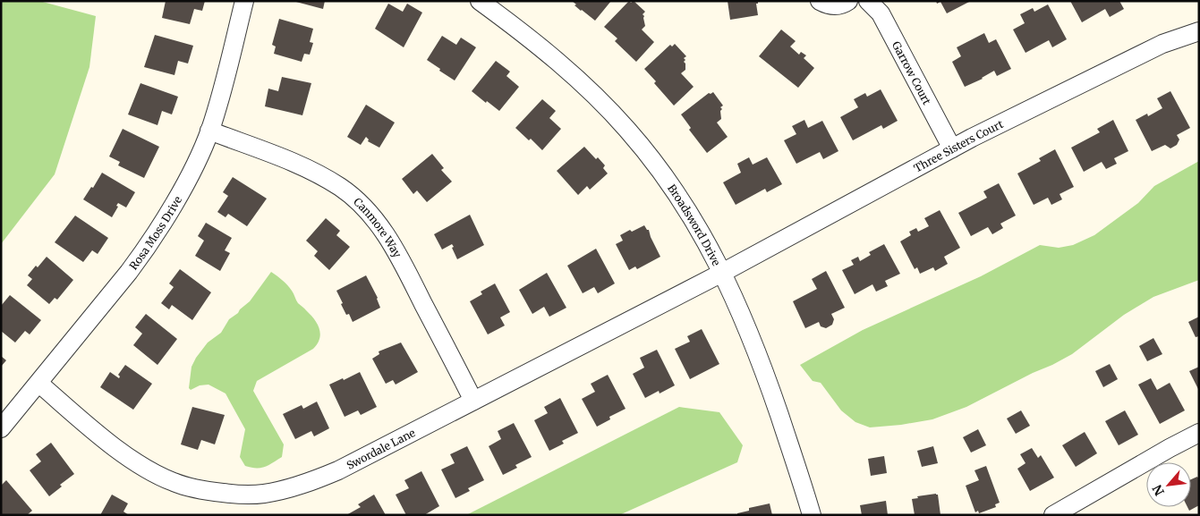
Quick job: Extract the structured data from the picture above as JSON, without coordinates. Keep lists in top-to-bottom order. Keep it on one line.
{"streets":{"street":["Garrow Court","Three Sisters Court","Broadsword Drive","Canmore Way","Rosa Moss Drive","Swordale Lane"]},"crossings":[["Garrow Court","Three Sisters Court"],["Three Sisters Court","Broadsword Drive"],["Three Sisters Court","Swordale Lane"],["Broadsword Drive","Swordale Lane"],["Canmore Way","Rosa Moss Drive"],["Canmore Way","Swordale Lane"],["Rosa Moss Drive","Swordale Lane"]],"north":"bottom left"}
